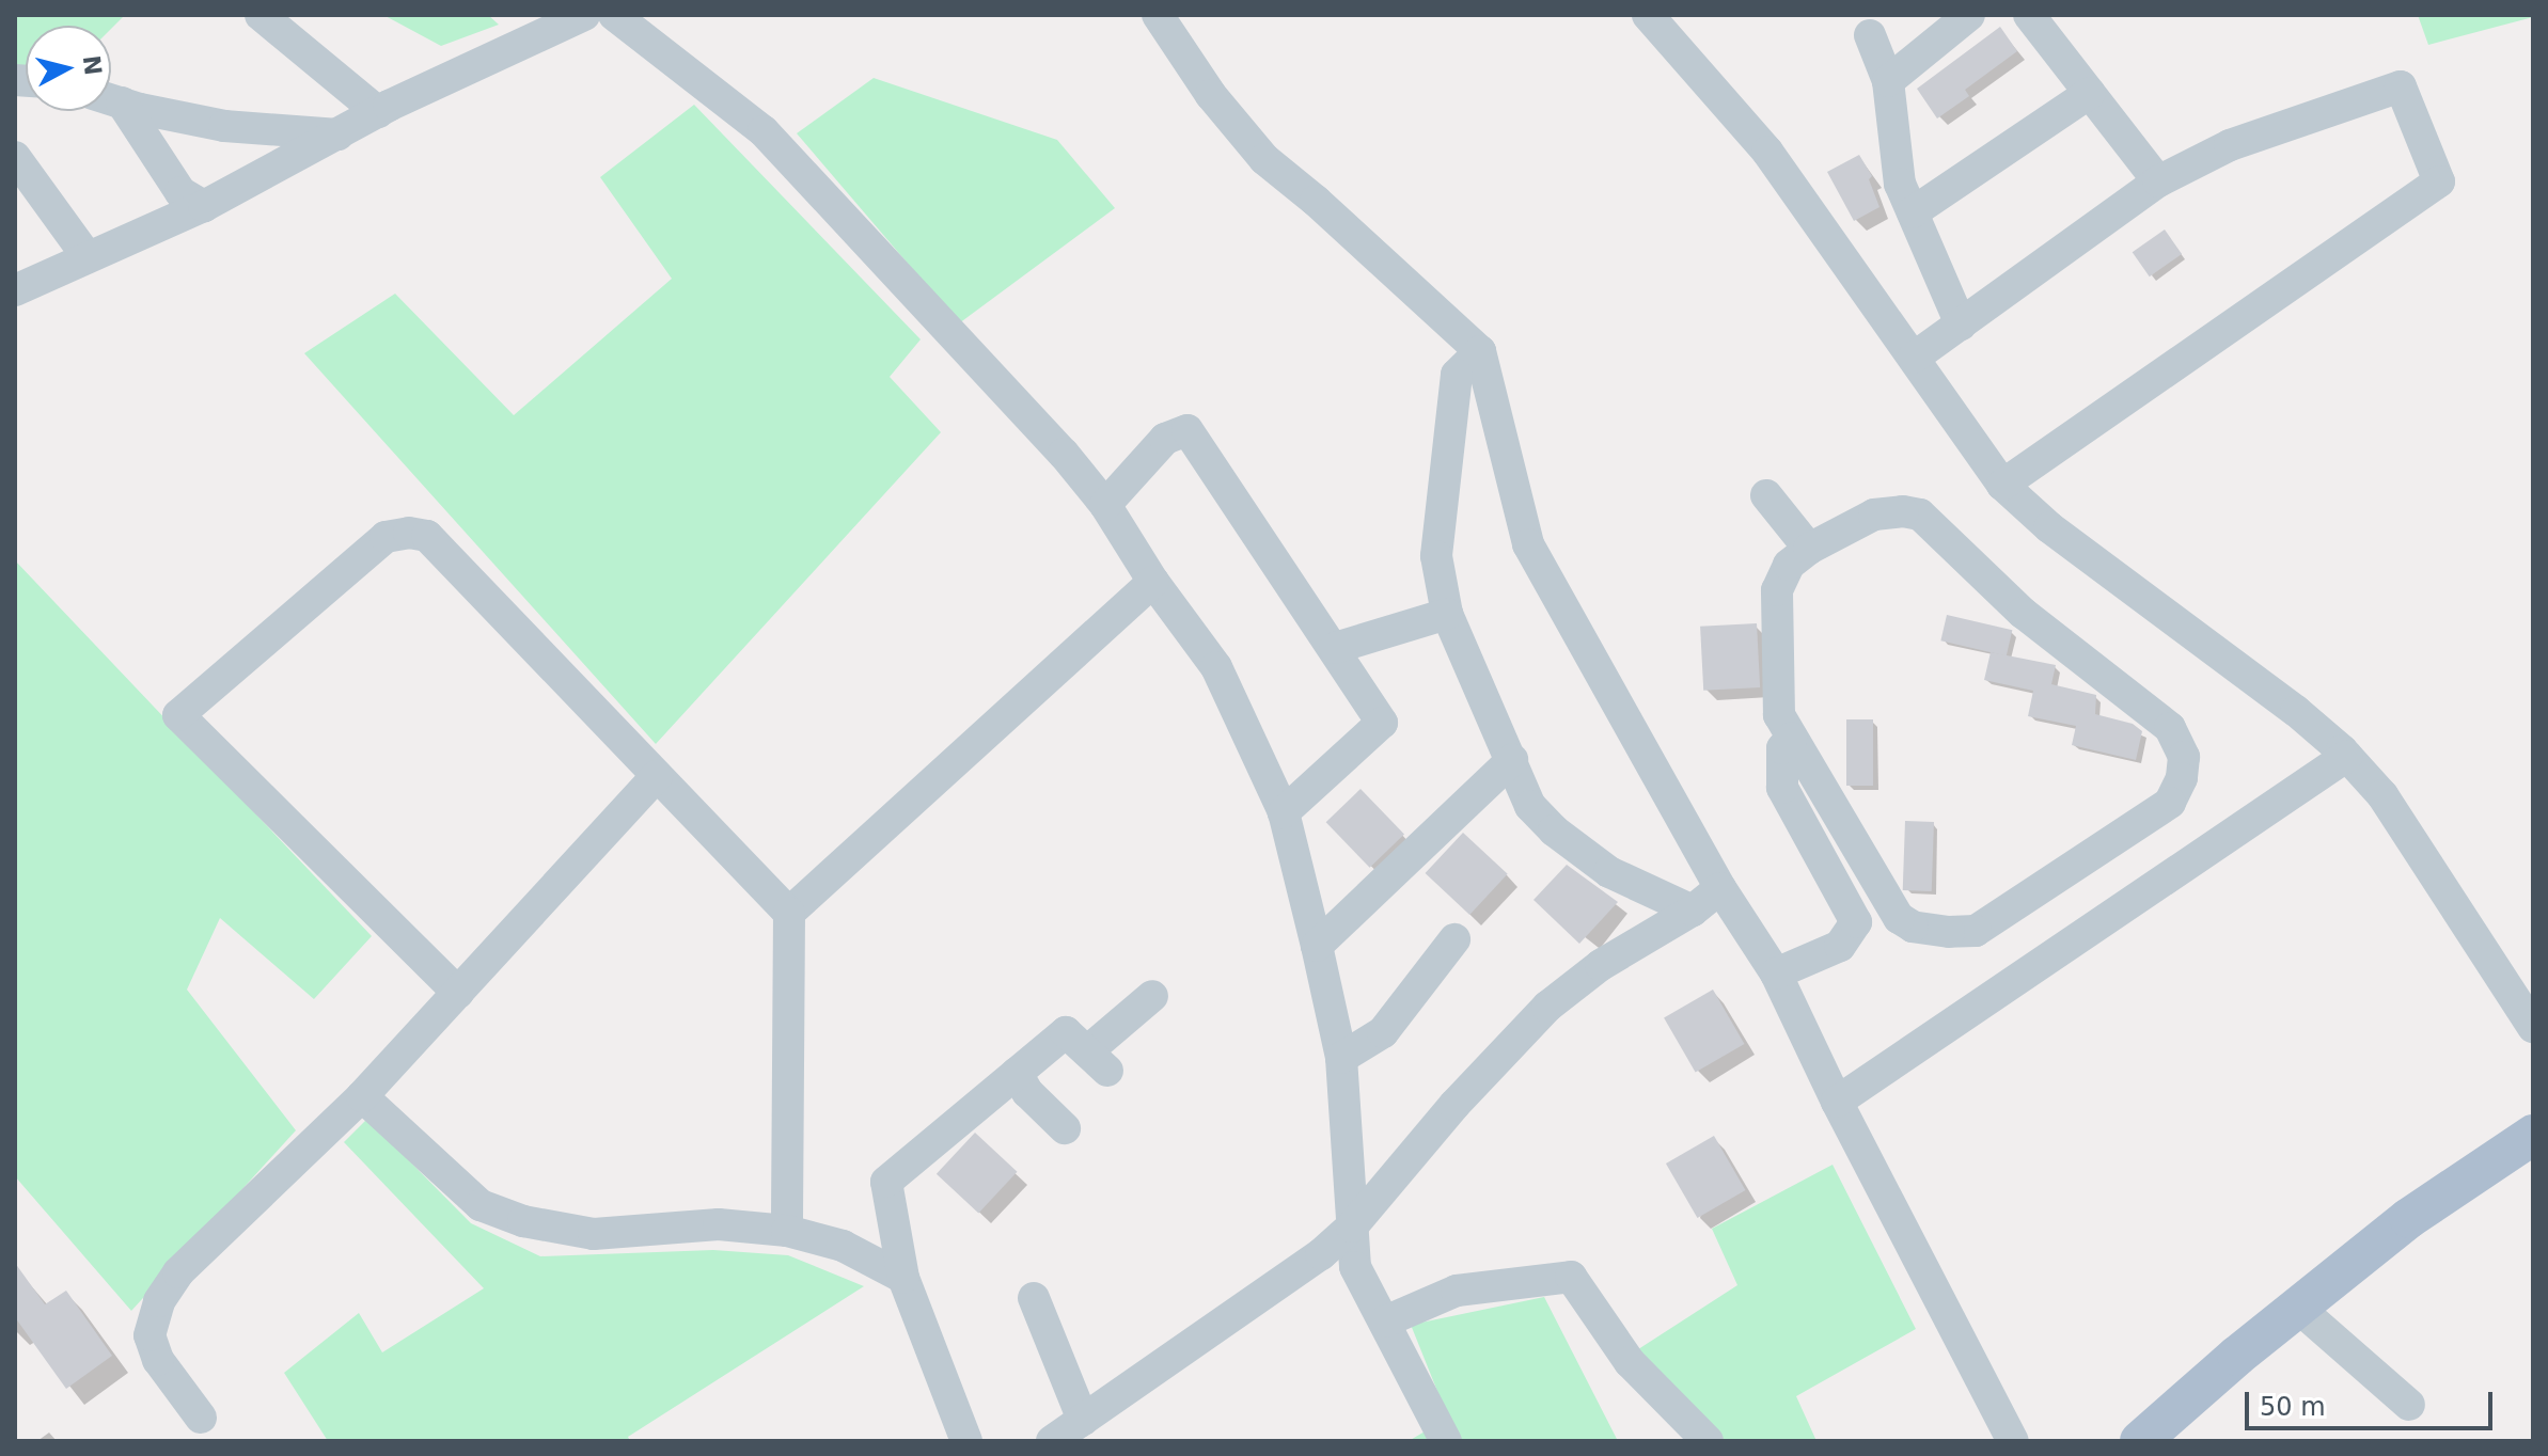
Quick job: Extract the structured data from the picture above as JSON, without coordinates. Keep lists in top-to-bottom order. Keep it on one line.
{"scale_bar":"50 m","north":"right"}
